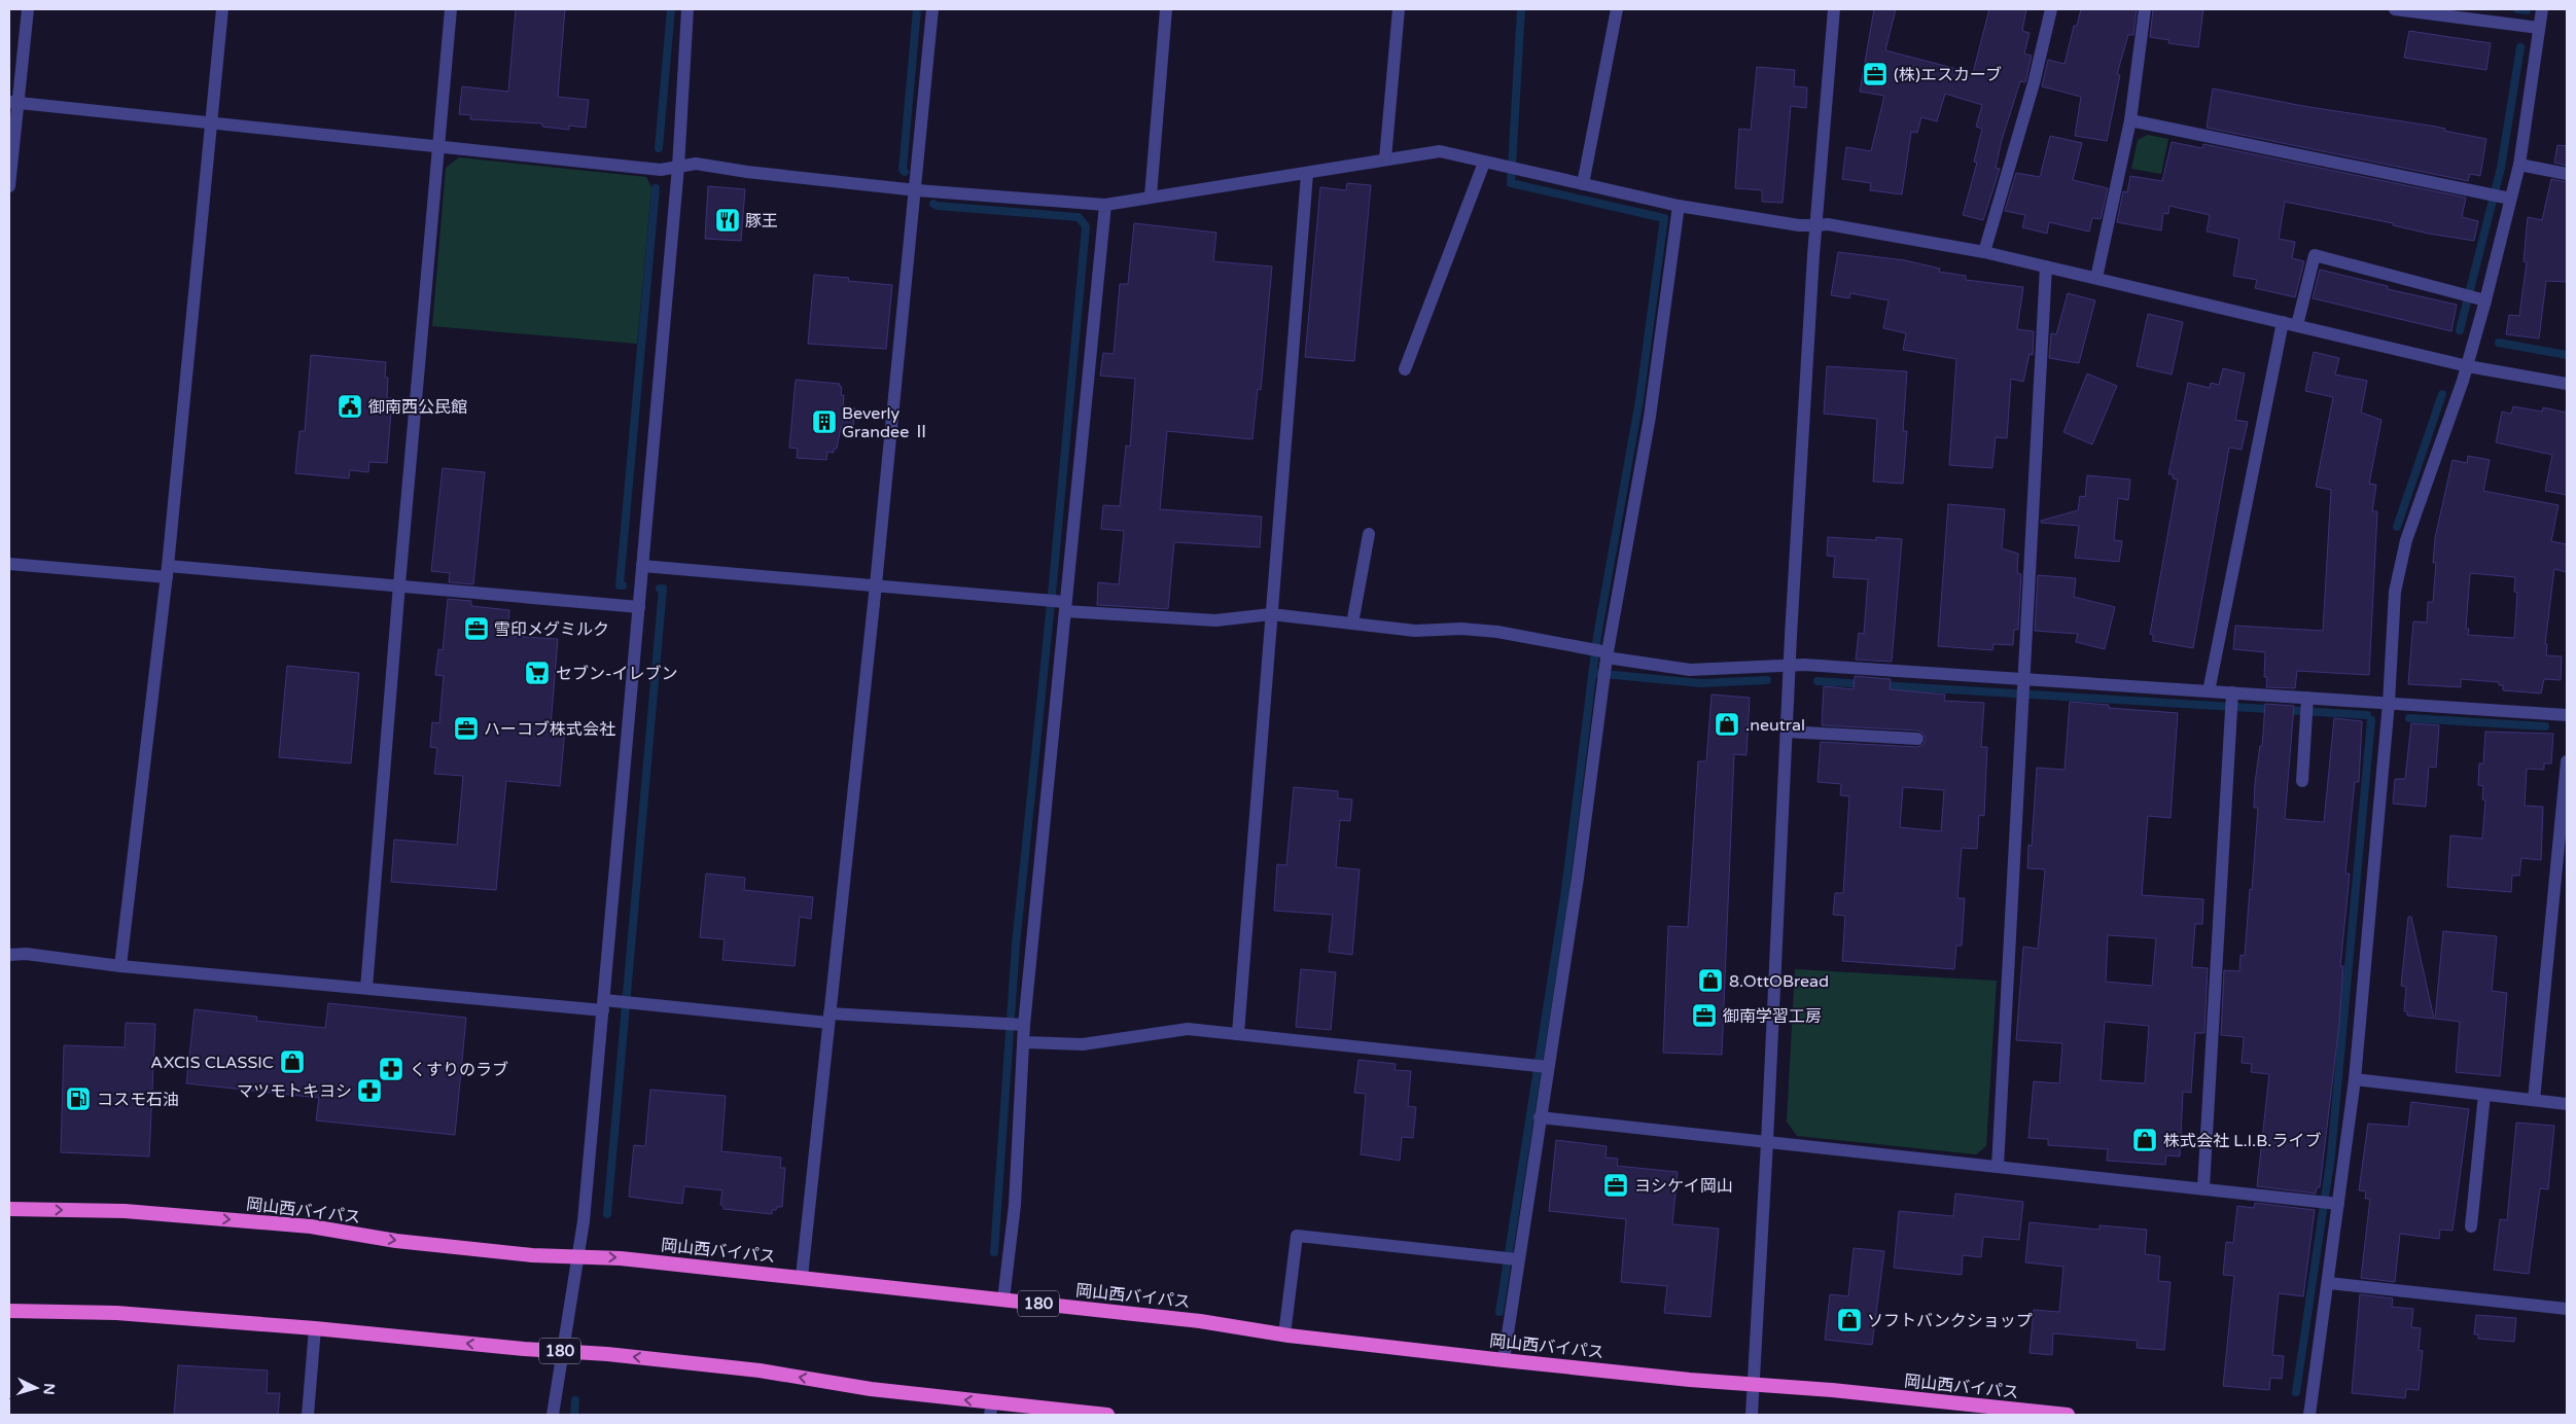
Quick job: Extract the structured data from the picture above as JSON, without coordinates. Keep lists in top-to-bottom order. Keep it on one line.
{"streets":{"highway":["岡山西バイパス","180"]},"places":{"office":["(株)エスカーブ","雪印メグミルク","ハーコブ株式会社","御南学習工房","ヨシケイ岡山"],"restaurant":["豚王"],"public building":["御南西公民館"],"building":["Beverly Grandee Ⅱ"],"supermarket":["セブン-イレブン"],"shop":[".neutral","8.OttOBread","AXCIS CLASSIC","株式会社 L.I.B.ライブ","ソフトバンクショップ"],"pharmacy":["くすりのラブ","マツモトキヨシ"],"fuel station":["コスモ石油"]},"north":"right"}
